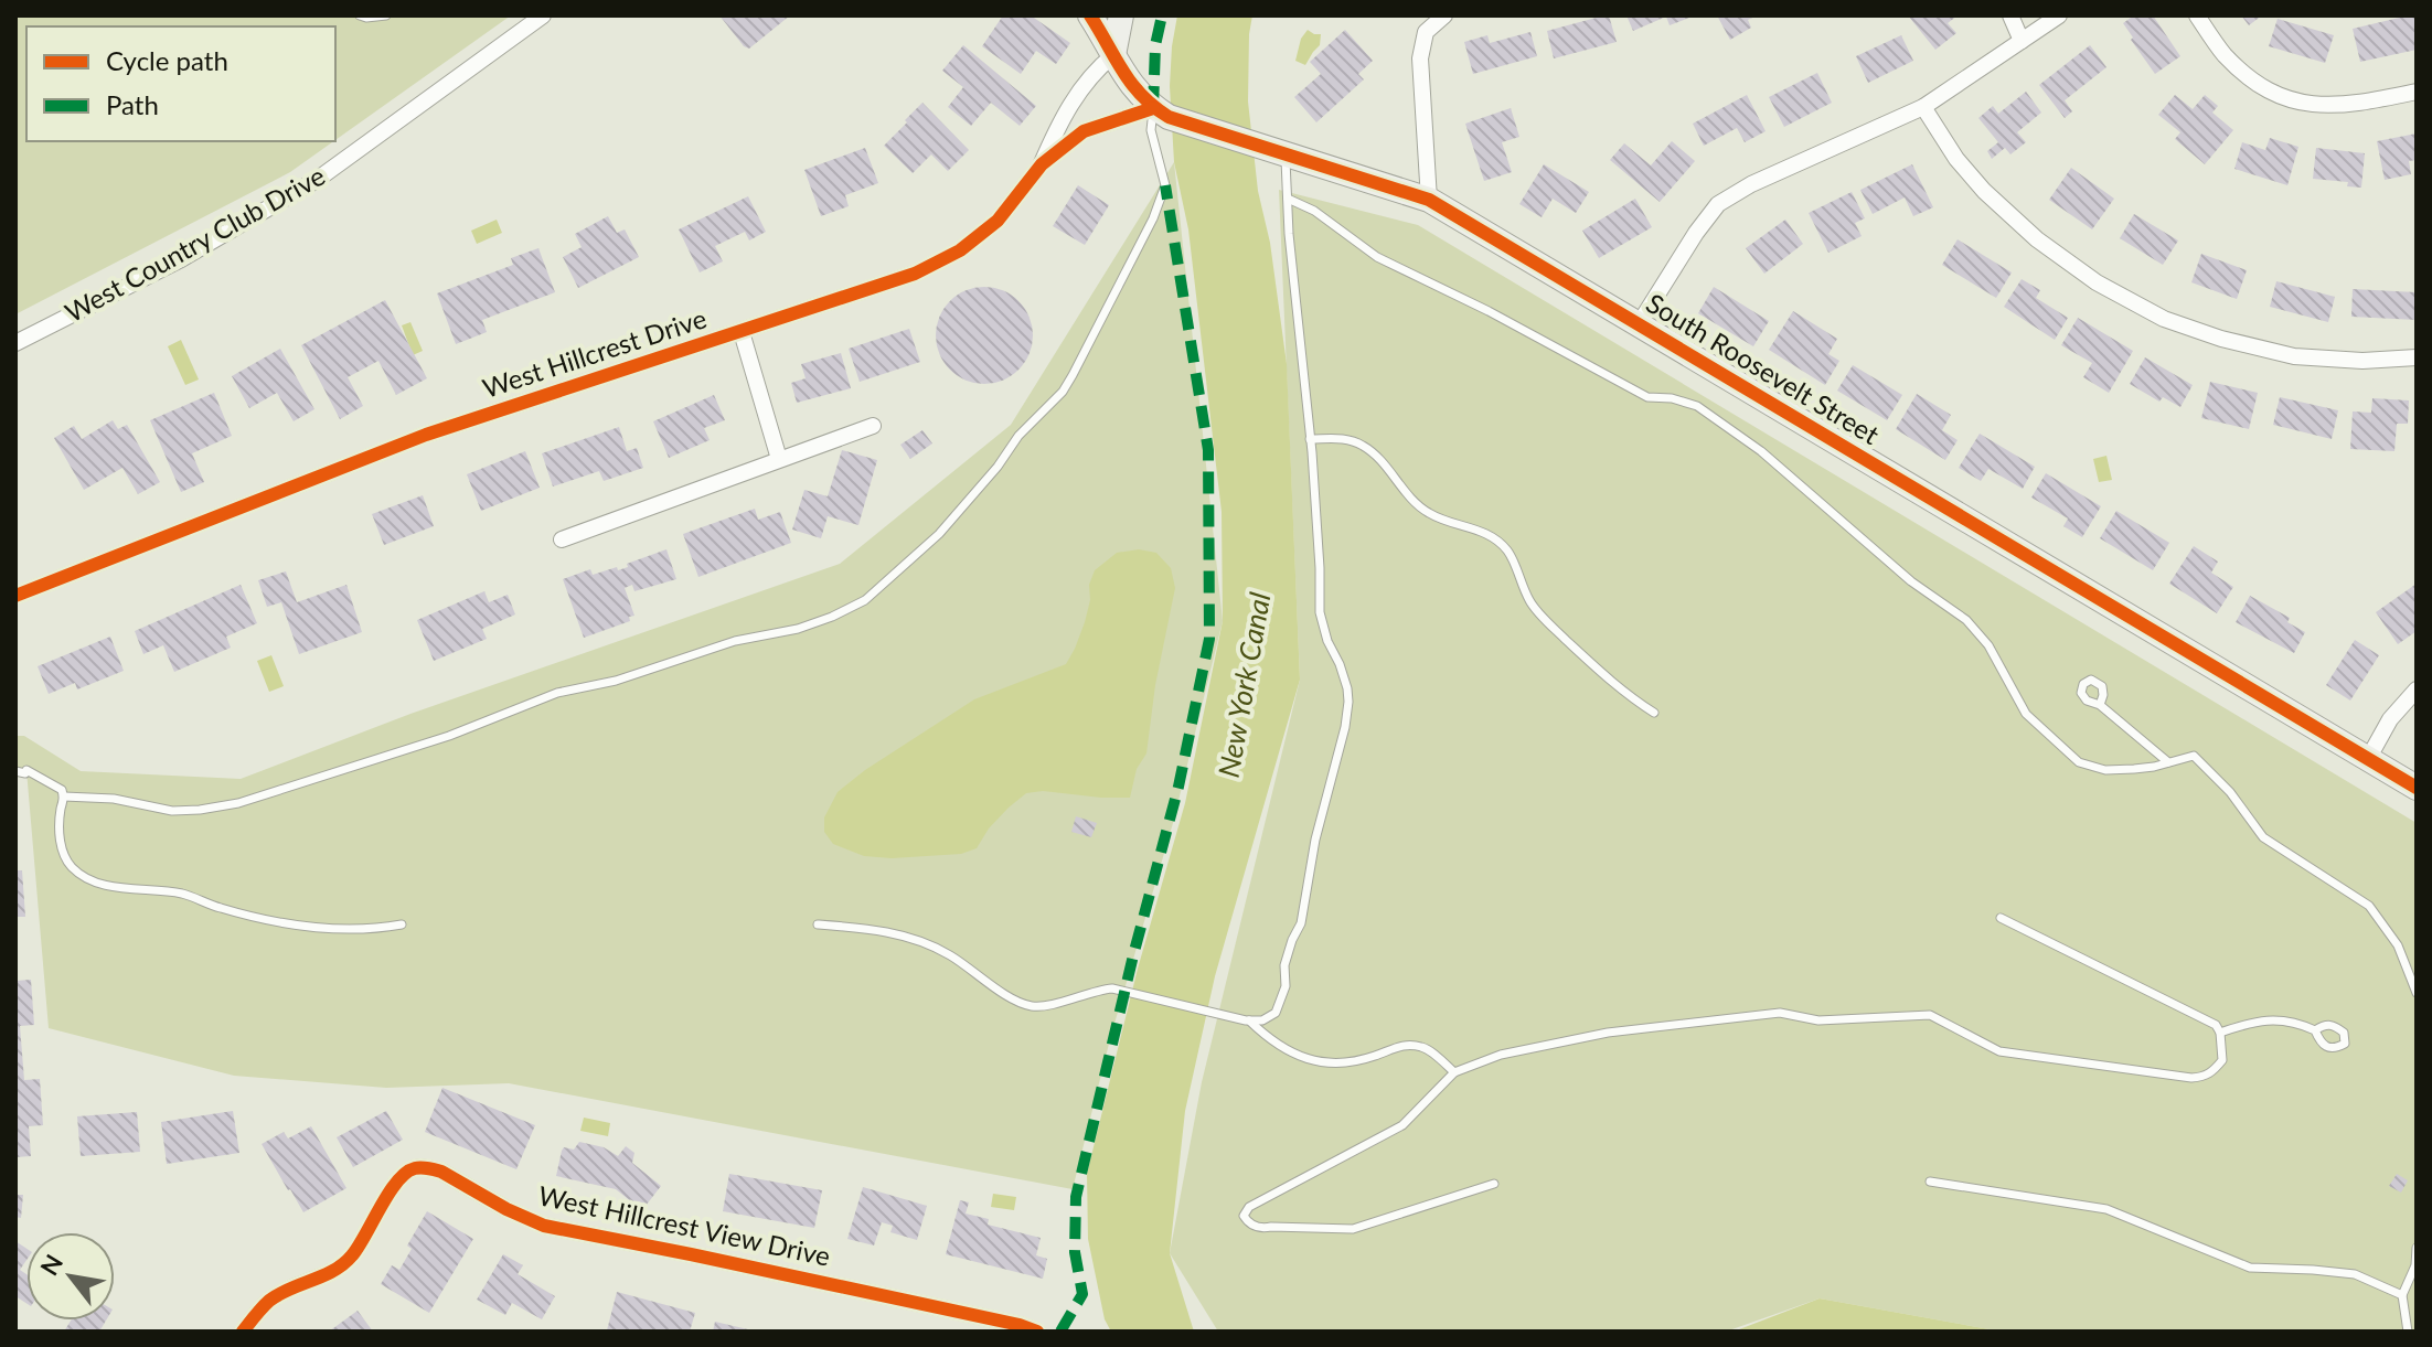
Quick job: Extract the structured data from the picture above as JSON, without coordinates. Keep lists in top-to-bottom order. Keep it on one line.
{"streets":{"street":["West Country Club Drive","West Hillcrest Drive","South Roosevelt Street","West Hillcrest View Drive"]},"crossings":[["West Hillcrest Drive","South Roosevelt Street"]],"water":["New York Canal"],"legend":["Cycle path","Path"],"north":"top left"}
